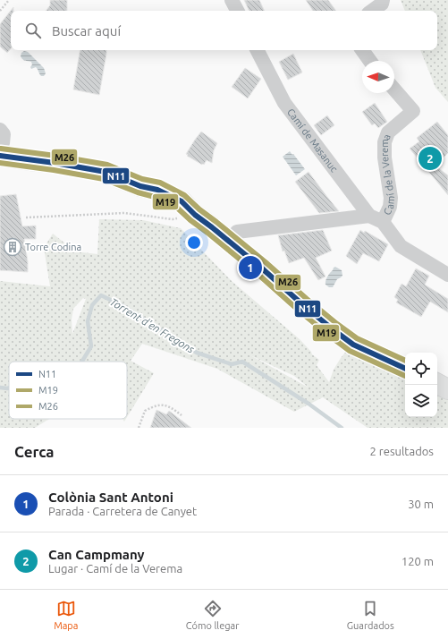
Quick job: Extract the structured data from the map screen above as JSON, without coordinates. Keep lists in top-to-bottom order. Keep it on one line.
{"streets":{"street":["Camí de Masanuc","Camí de la Verema"]},"crossings":[["Camí de Masanuc","Camí de la Verema"]],"water":["Torrent d'en Fregons"],"places":{"building":["Torre Codina"]},"lines":["transit line M26","transit line N11","transit line M19"],"legend":["N11","M19","M26"],"north":"left","page":{"search":"Buscar aquí","pins":["2","1"],"heading":["Cerca","2 resultados"],"list":[{"mark":"1","name":"Colònia Sant Antoni","note":"Parada · Carretera de Canyet","value":"30 m"},{"mark":"2","name":"Can Campmany","note":"Lugar · Camí de la Verema","value":"120 m"}],"nav":["Mapa","Cómo llegar","Guardados"]}}
